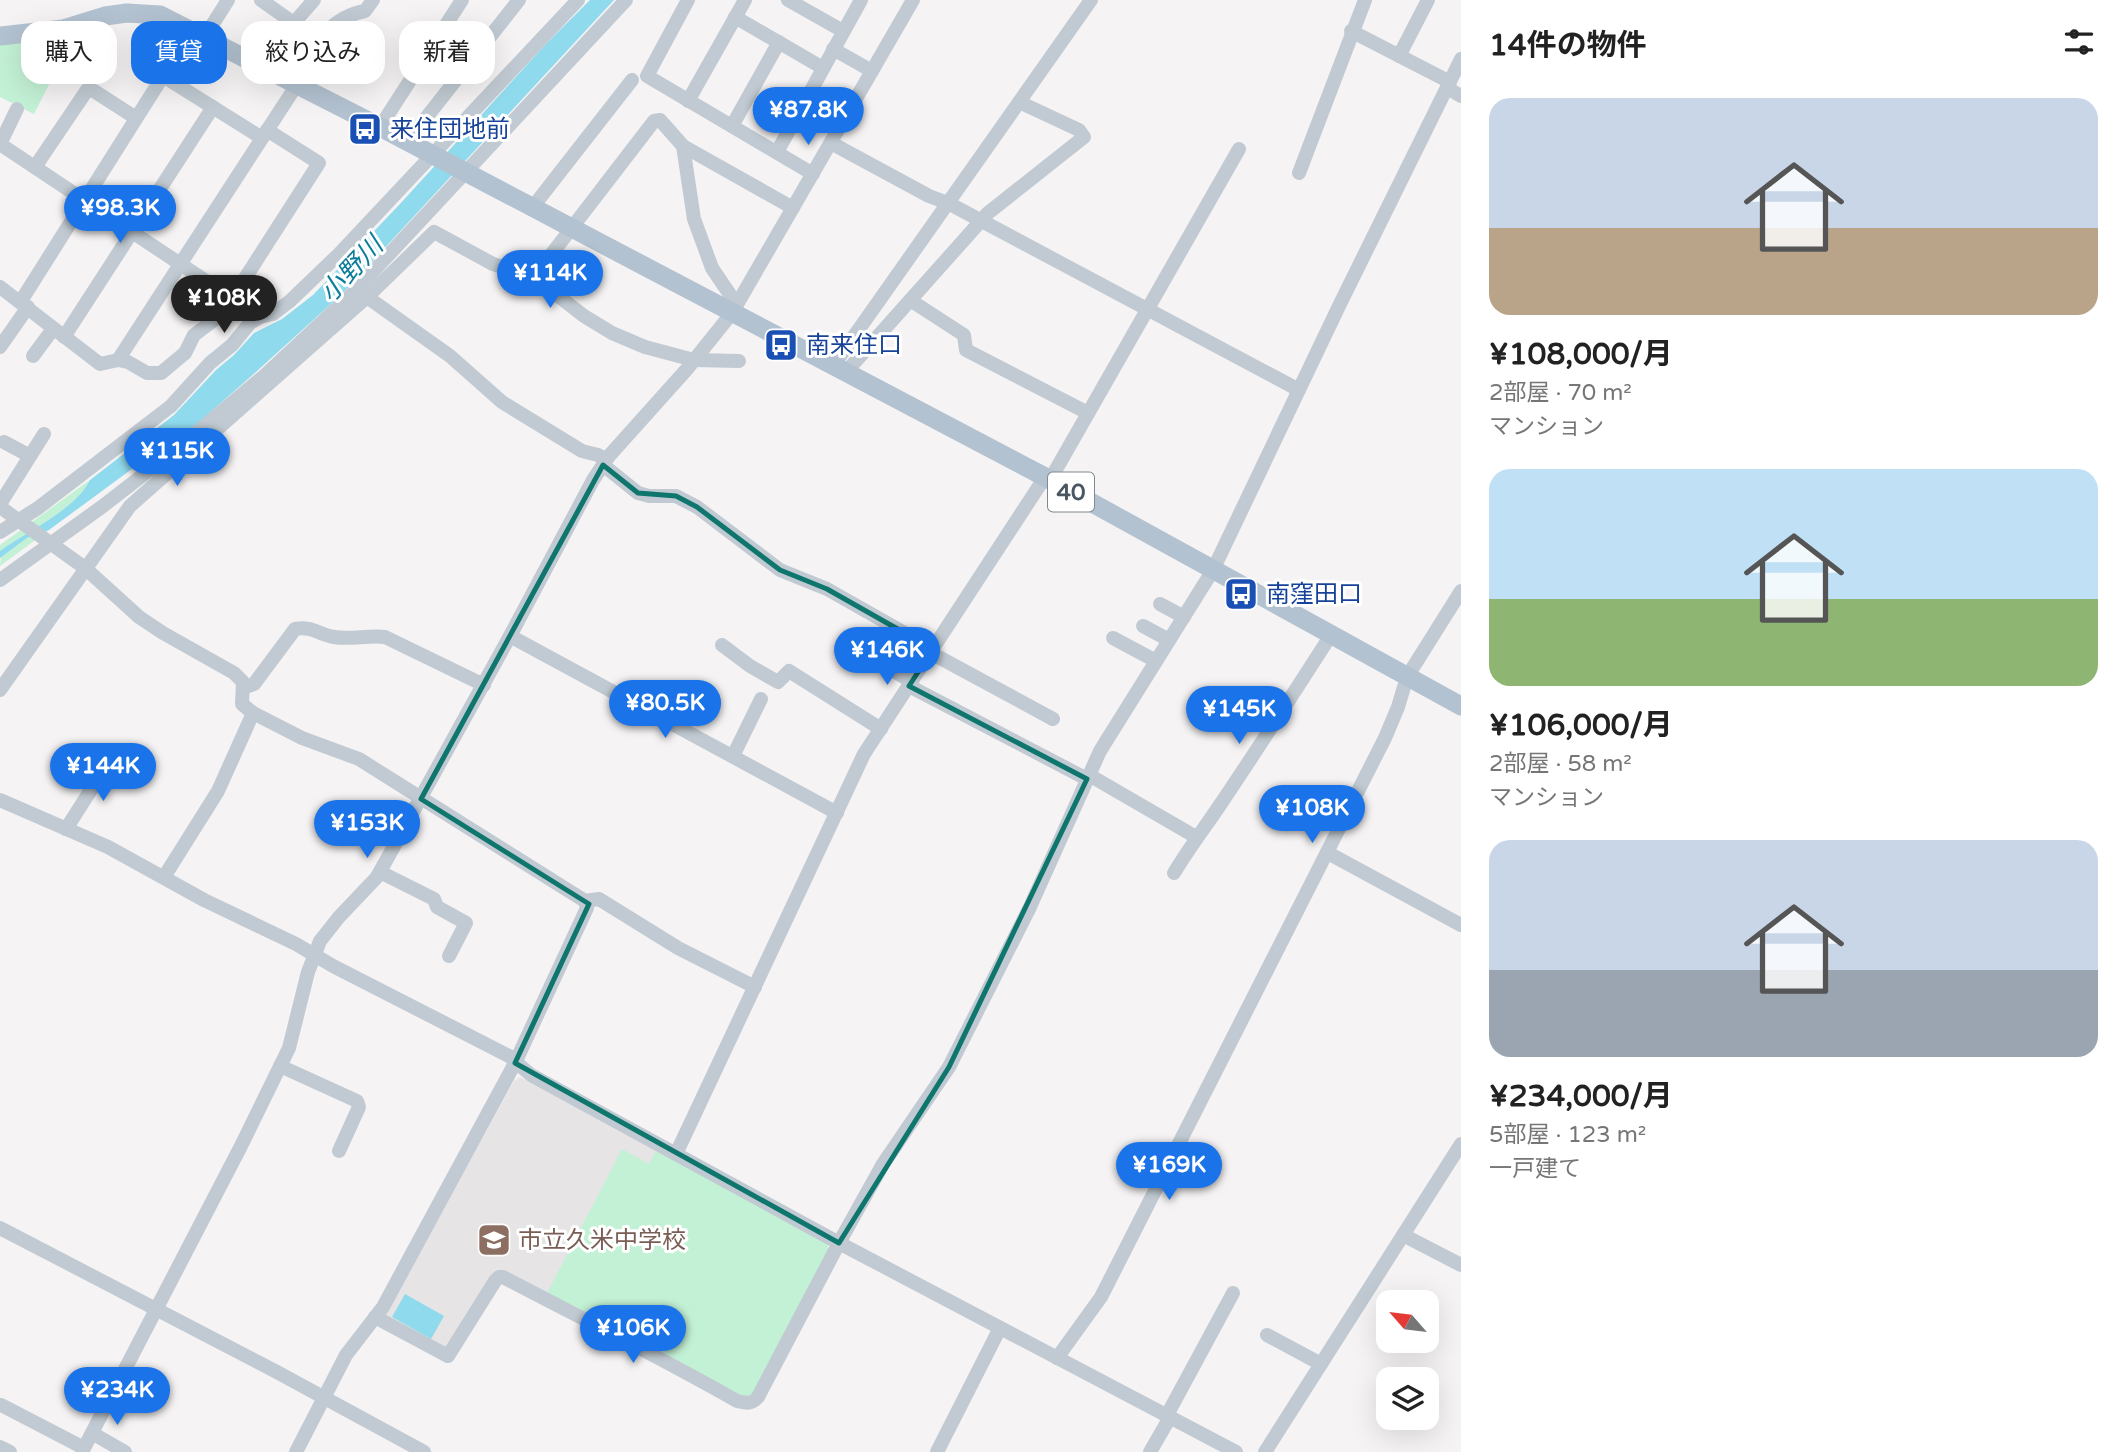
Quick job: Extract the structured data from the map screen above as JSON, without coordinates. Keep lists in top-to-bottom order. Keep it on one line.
{"streets":{"main road":["40"]},"water":["小野川"],"places":{"bus stop":["来住団地前","南来住口","南窪田口"],"school or university":["市立久米中学校"]},"north":"top left","page":{"heading":"14件の物件","chip":["購入","賃貸","絞り込み","新着"],"list":[{"name":"¥108,000/月","note":"2部屋 · 70 m² · マンション"},{"name":"¥106,000/月","note":"2部屋 · 58 m² · マンション"},{"name":"¥234,000/月","note":"5部屋 · 123 m² · 一戸建て"}],"price":["¥87.8K","¥98.3K","¥114K","¥108K","¥115K","¥146K","¥80.5K","¥145K","¥144K","¥108K","¥153K","¥169K","¥106K","¥234K"]}}
